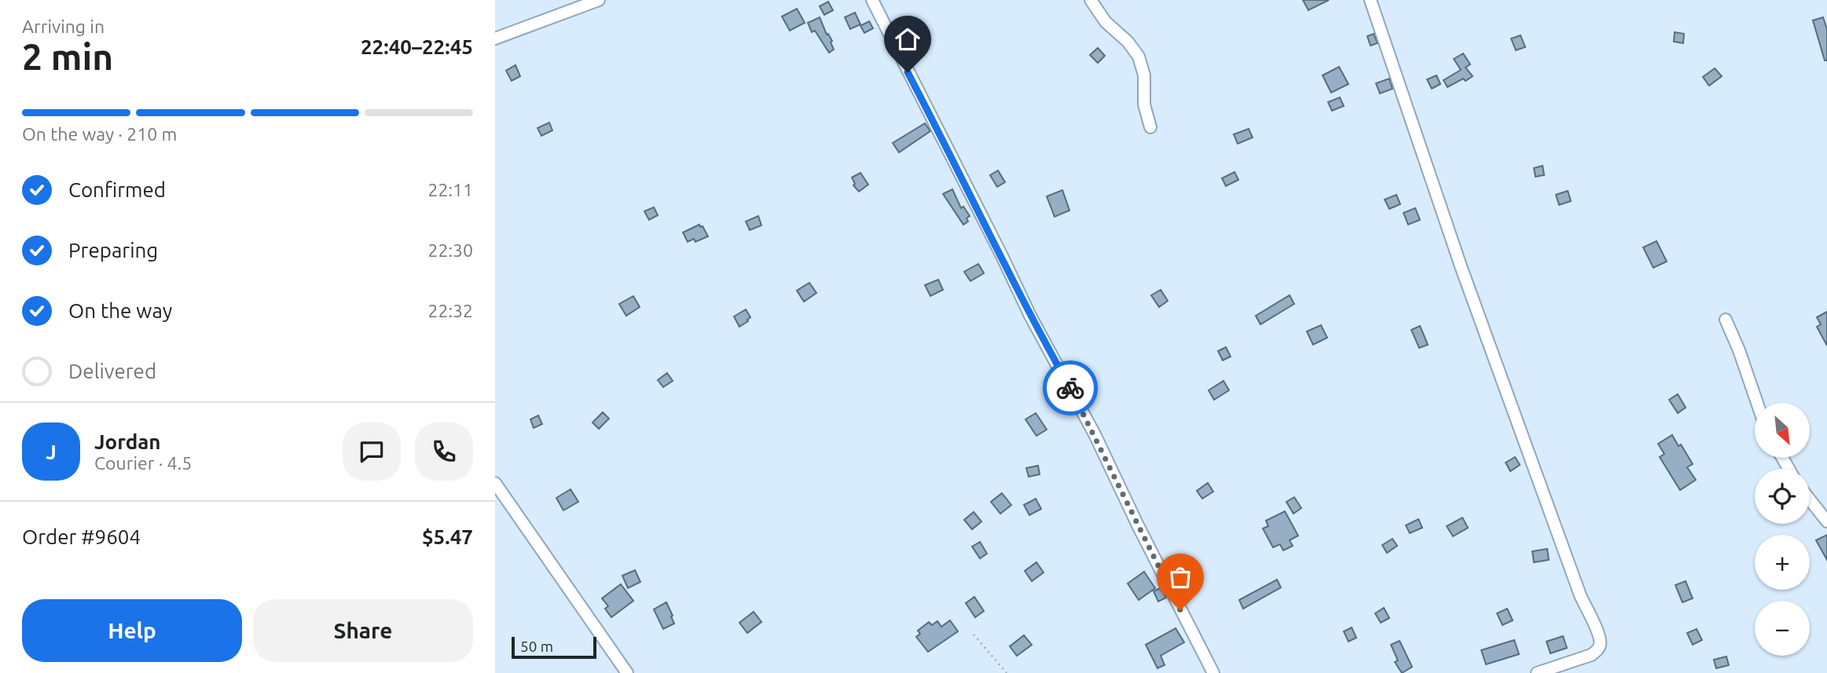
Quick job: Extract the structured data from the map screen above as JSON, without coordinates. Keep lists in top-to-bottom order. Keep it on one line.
{"scale_bar":"50 m","north":"bottom right","page":{"heading":["2 min","Arriving in","22:40–22:45"],"panel":["Jordan","Courier · 4.5","Order #9604","$5.47"],"bar":"On the way · 210 m","list":[["Confirmed","22:11"],["Preparing","22:30"],["On the way","22:32"],"Delivered"],"map_buttons":["+","−"],"round":"J","buttons":["Help","Share"],"scale":"50 m"}}
